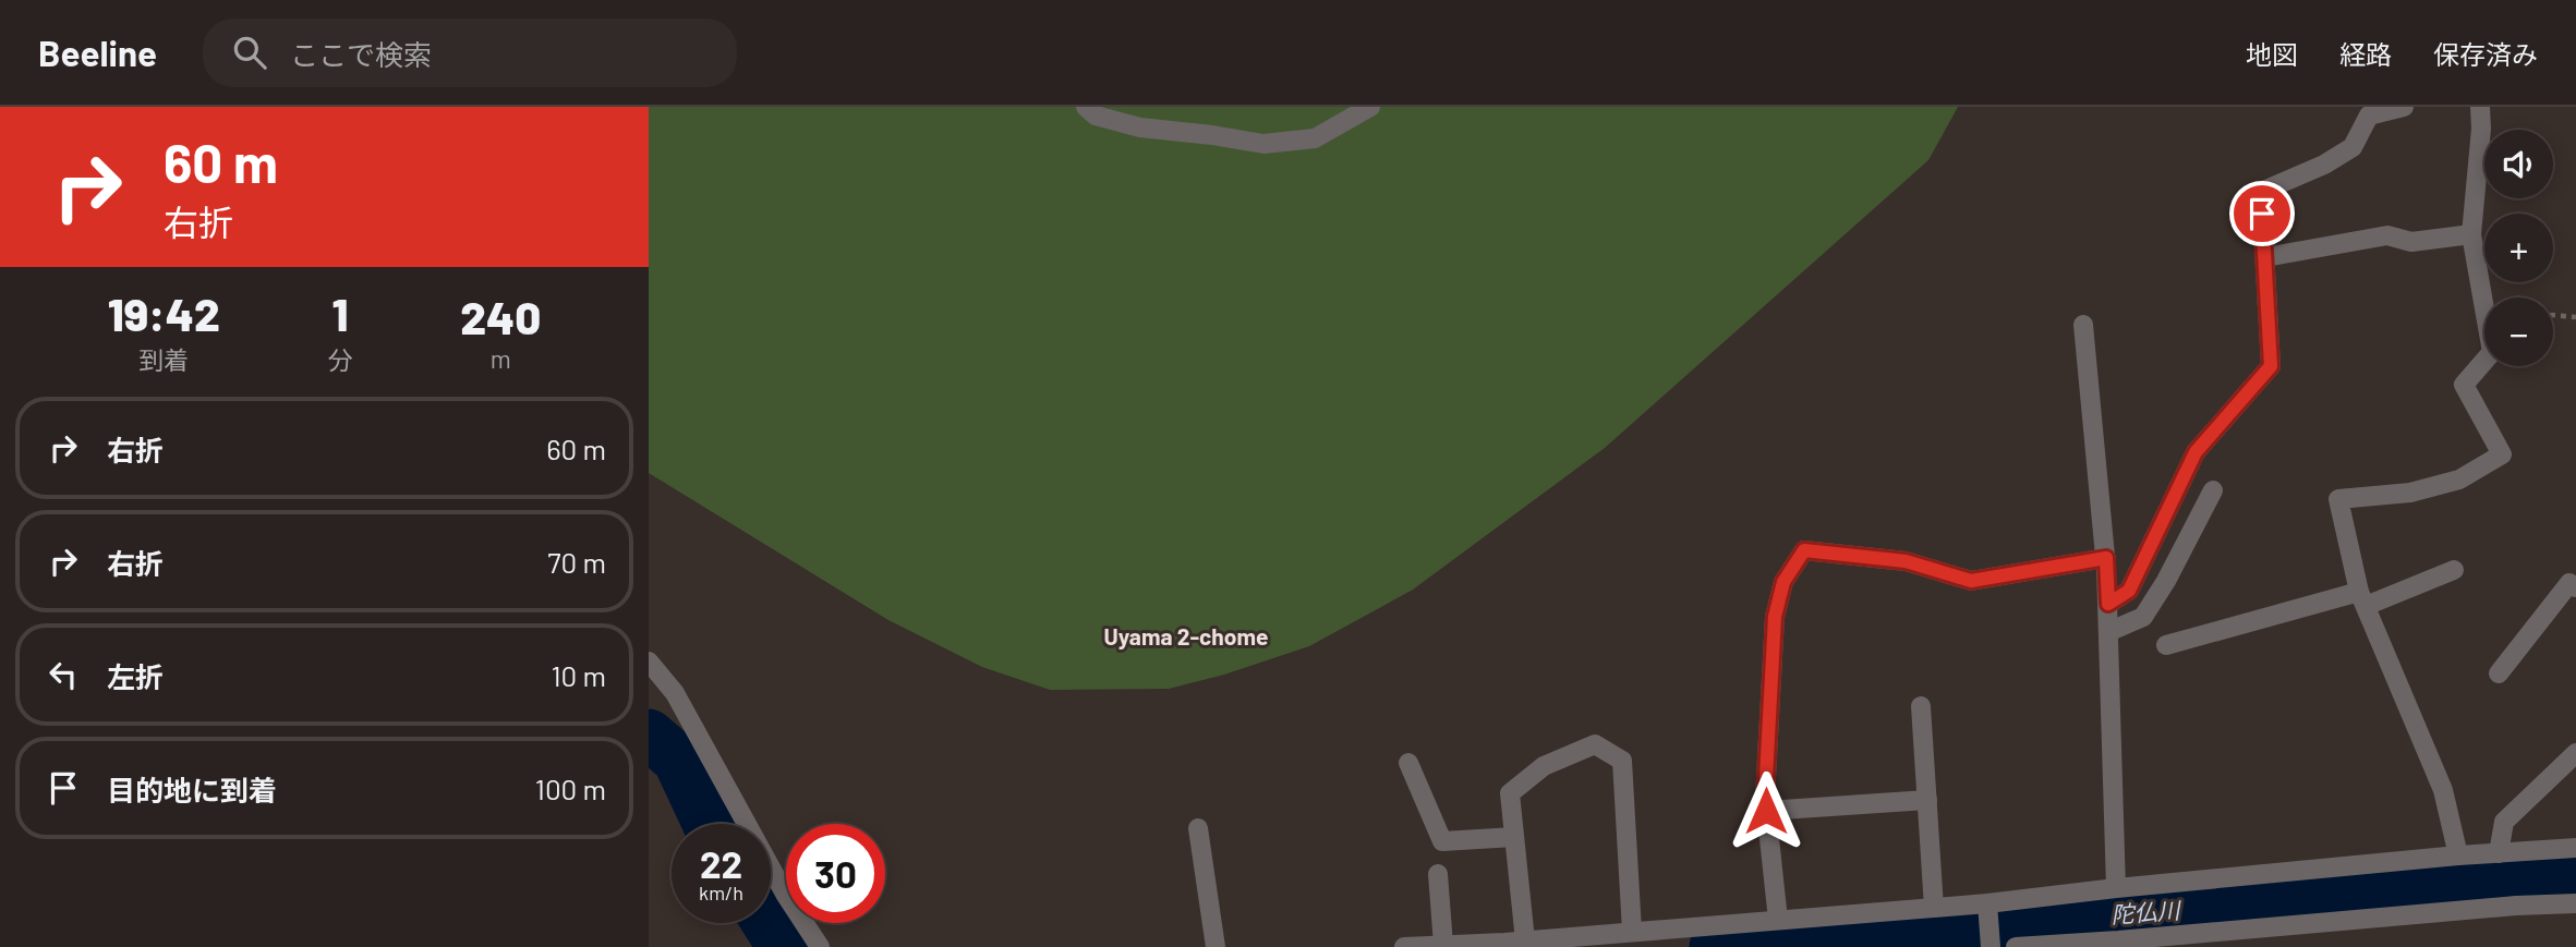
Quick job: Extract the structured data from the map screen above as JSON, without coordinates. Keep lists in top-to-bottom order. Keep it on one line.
{"districts":["Uyama 2-chome"],"water":["陀仏川"],"page":{"header":"Beeline","search":"ここで検索","nav":["地図","経路","保存済み"],"turn":["60 m","右折"],"map_buttons":["+","−"],"eta":["19:42","到着","1","分","240","m"],"list":[{"name":"右折","value":"60 m"},{"name":"右折","value":"70 m"},{"name":"左折","value":"10 m"},{"name":"目的地に到着","value":"100 m"}],"speed":"22 km/h","limit":"30"}}
